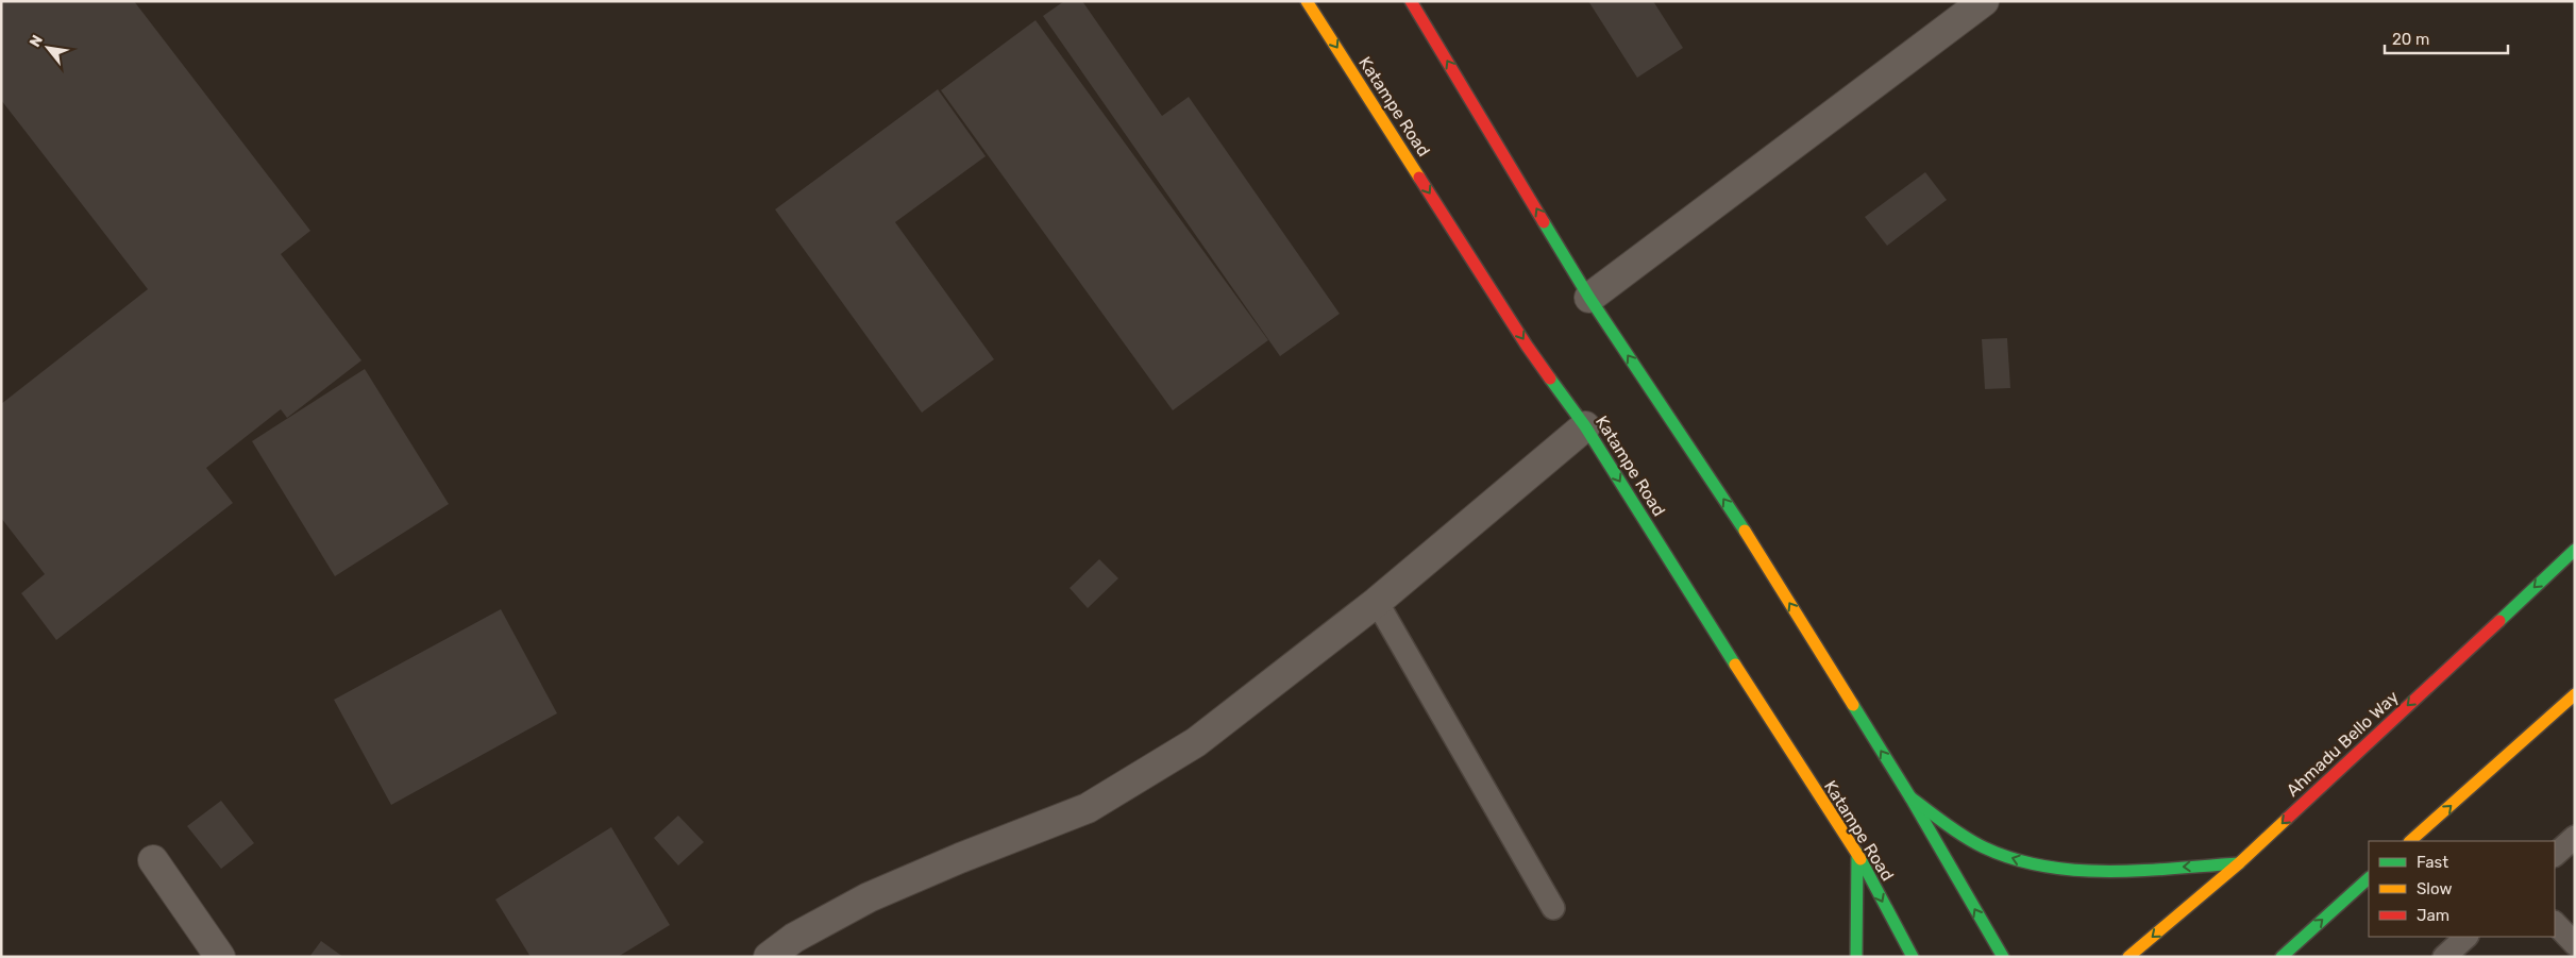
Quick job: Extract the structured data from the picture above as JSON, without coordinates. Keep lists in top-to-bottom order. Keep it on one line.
{"streets":{"main road":["Katampe Road","Ahmadu Bello Way"]},"legend":["Fast","Slow","Jam"],"scale_bar":"20 m","north":"top left"}
